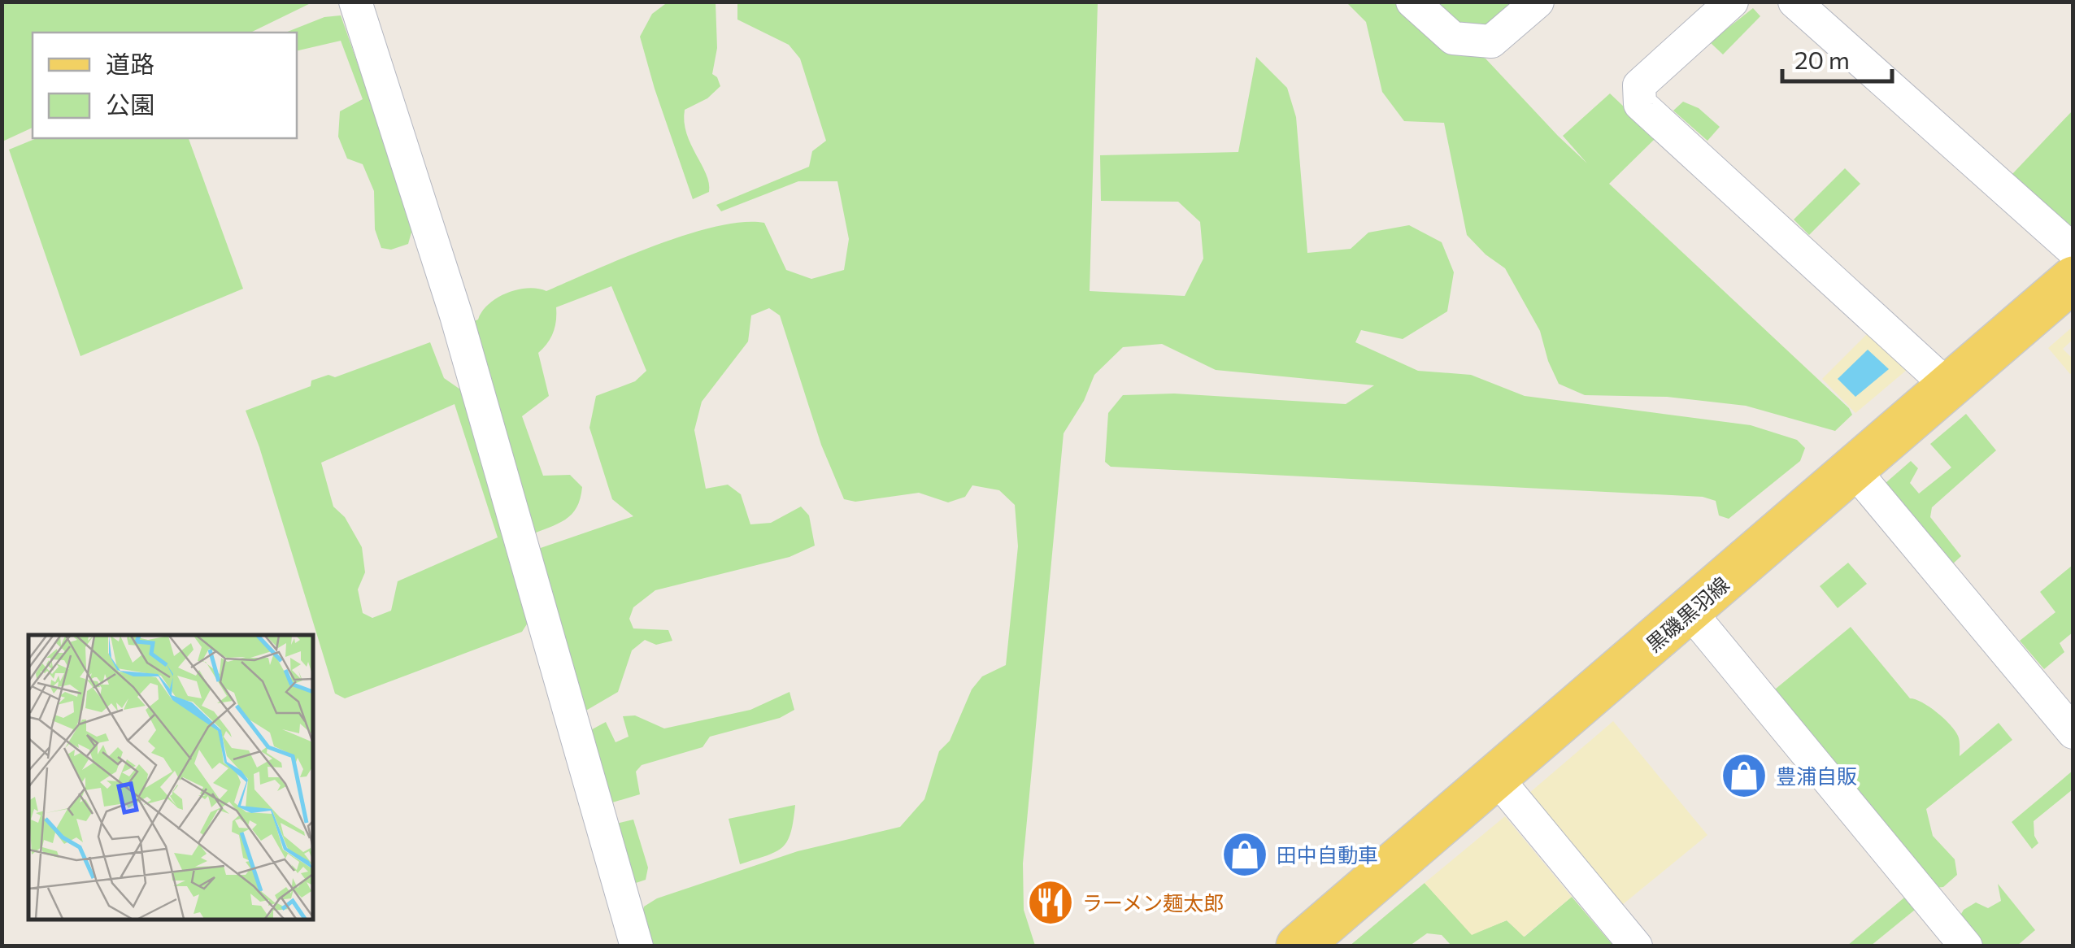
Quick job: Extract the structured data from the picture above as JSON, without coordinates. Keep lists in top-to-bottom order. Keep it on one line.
{"streets":{"main road":["黒磯黒羽線"]},"places":{"shop":["豊浦自販","田中自動車"],"restaurant":["ラーメン麺太郎"]},"legend":["道路","公園"],"scale_bar":"20 m"}
